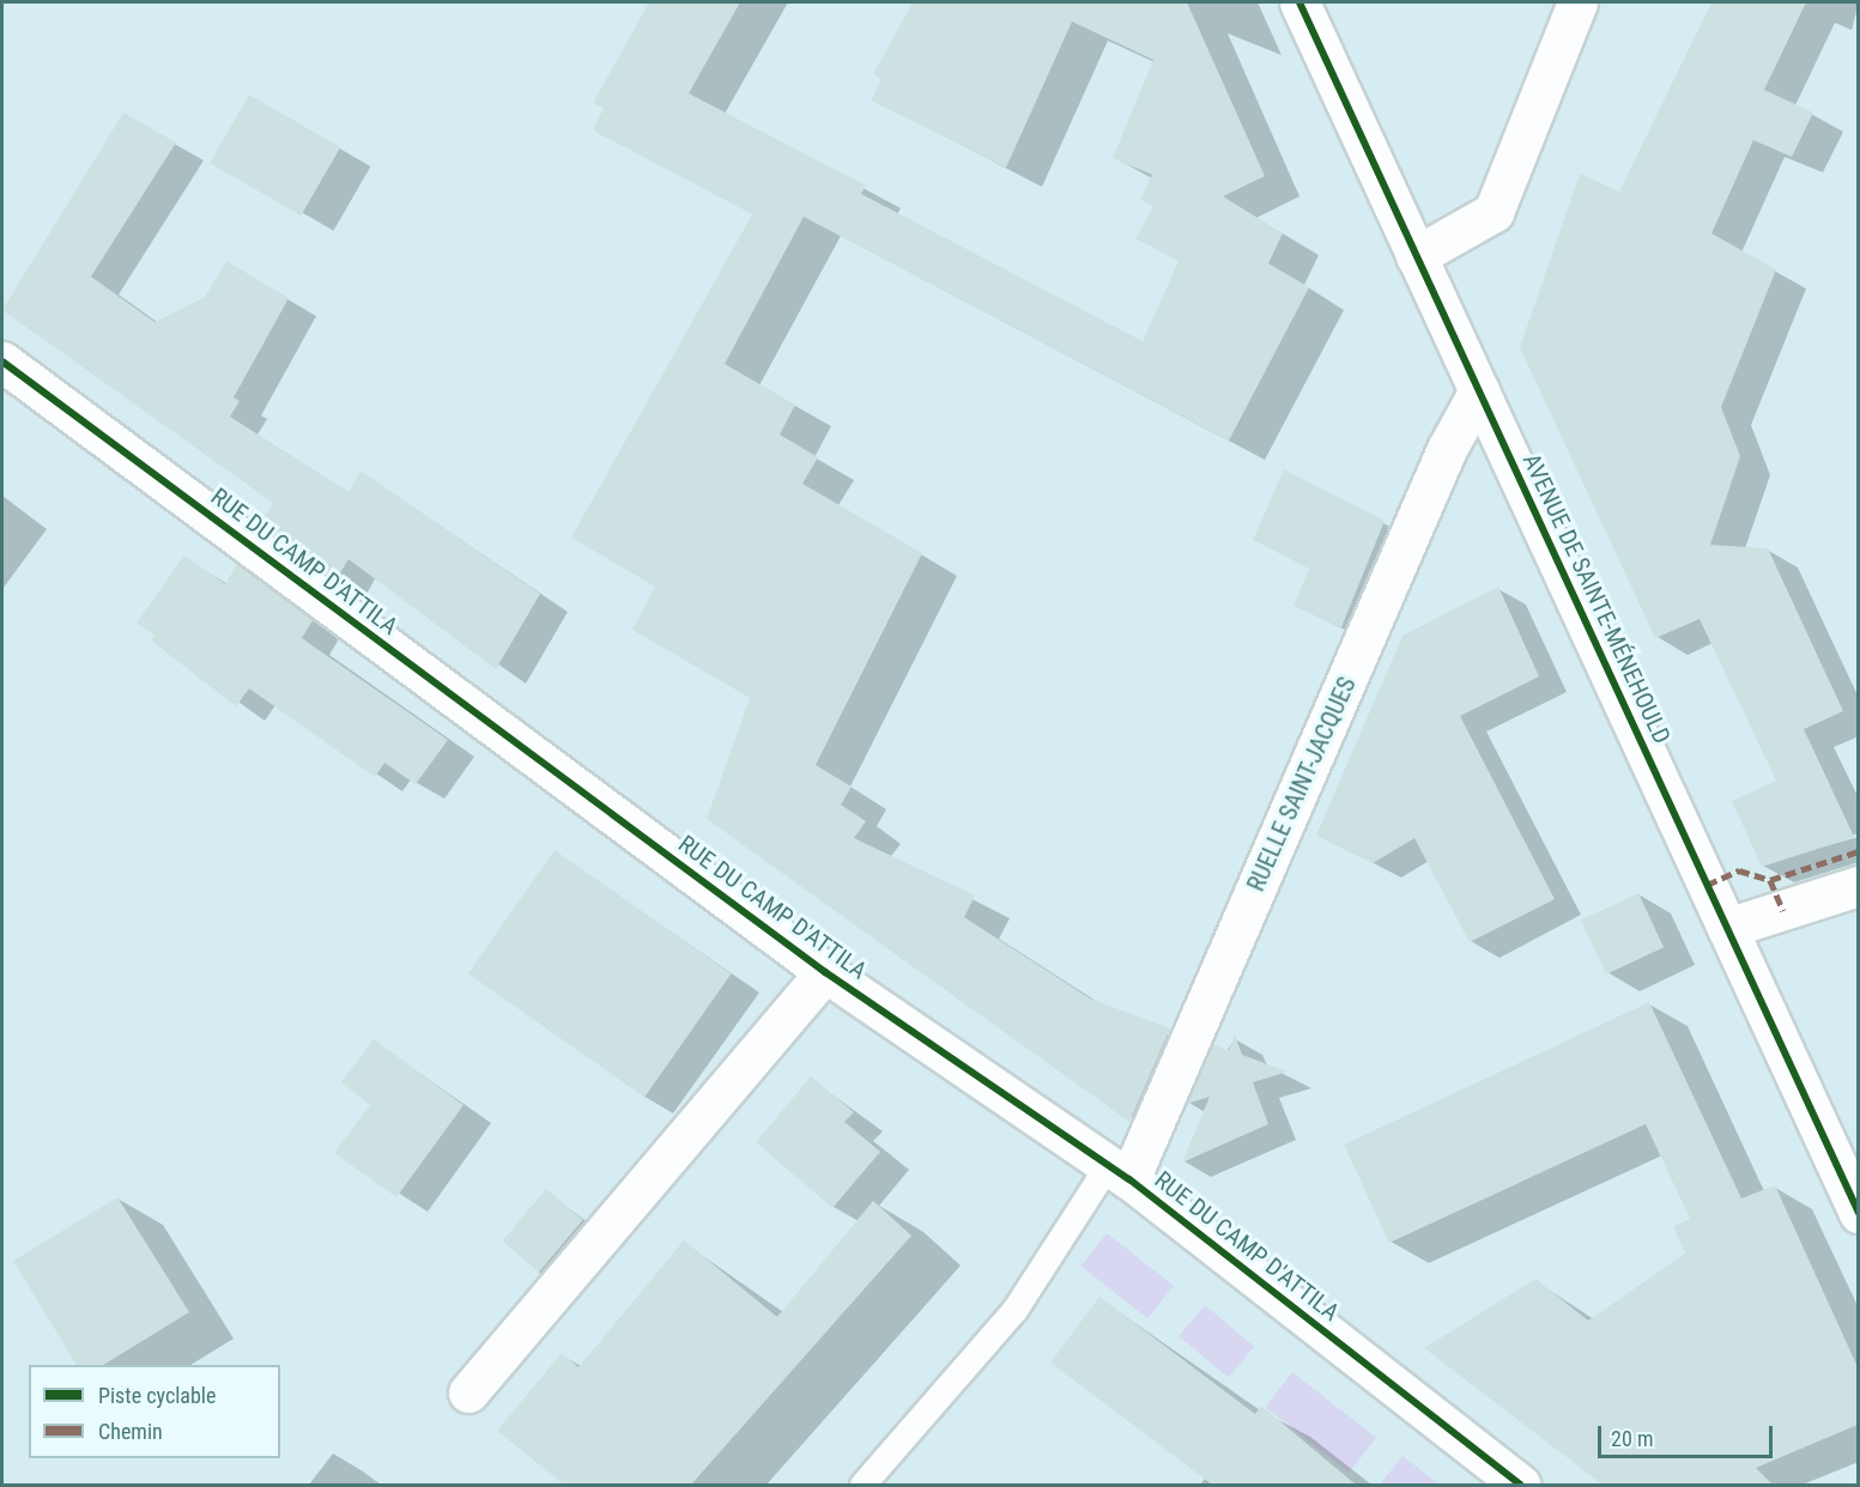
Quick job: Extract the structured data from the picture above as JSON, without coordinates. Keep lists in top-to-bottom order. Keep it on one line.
{"streets":{"street":["RUE DU CAMP D'ATTILA","AVENUE DE SAINTE-MÉNEHOULD","RUELLE SAINT-JACQUES"]},"crossings":[["RUE DU CAMP D'ATTILA","RUELLE SAINT-JACQUES"],["AVENUE DE SAINTE-MÉNEHOULD","RUELLE SAINT-JACQUES"]],"legend":["Piste cyclable","Chemin"],"scale_bar":"20 m"}
